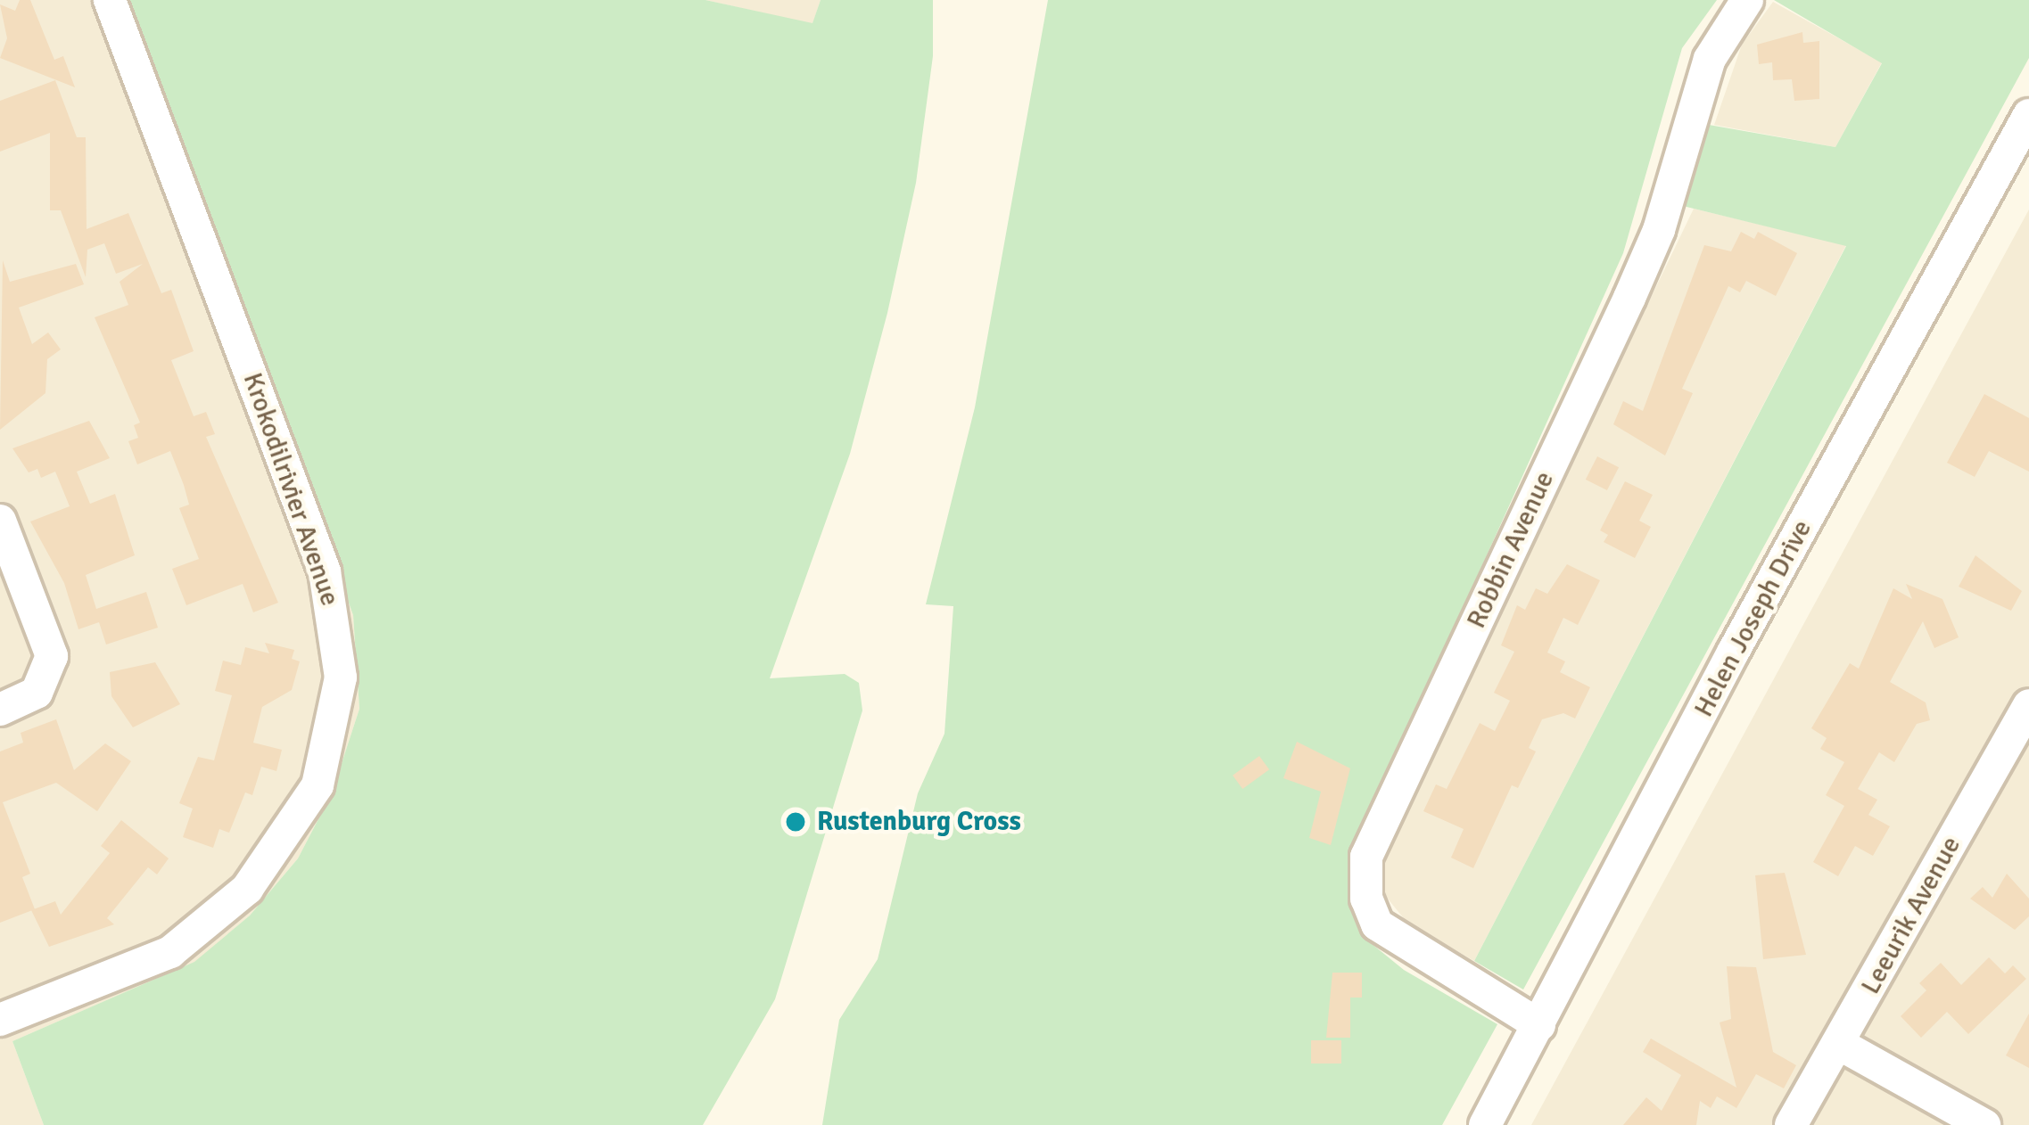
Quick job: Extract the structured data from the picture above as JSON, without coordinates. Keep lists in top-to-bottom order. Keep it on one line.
{"streets":{"street":["Krokodilrivier Avenue","Robbin Avenue","Helen Joseph Drive","Leeurik Avenue"]},"crossings":[["Robbin Avenue","Helen Joseph Drive"]],"places":["Rustenburg Cross"]}
